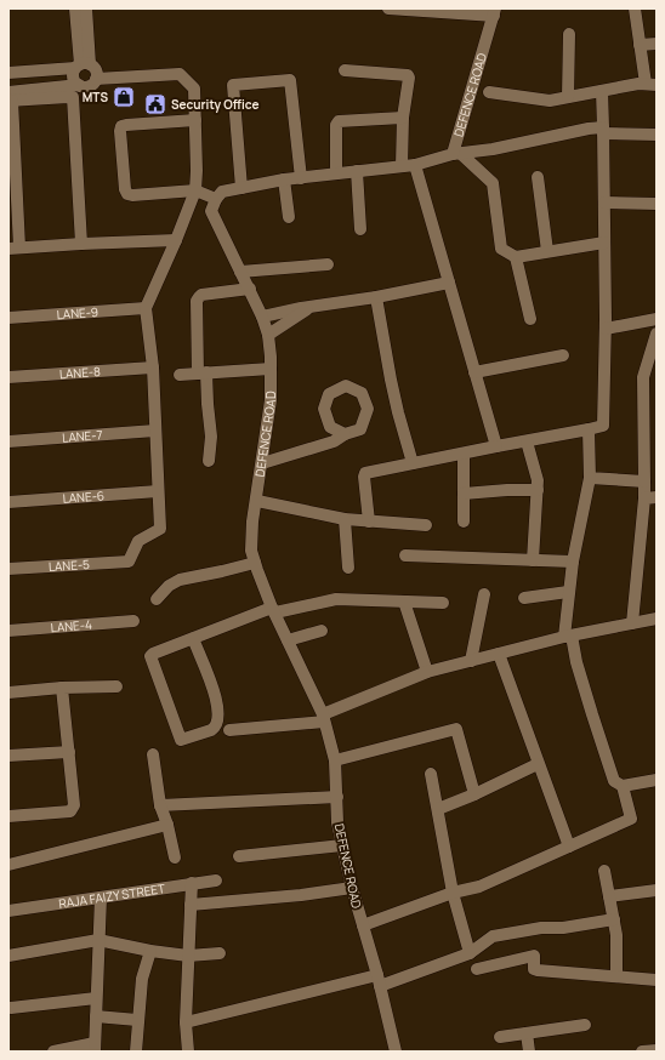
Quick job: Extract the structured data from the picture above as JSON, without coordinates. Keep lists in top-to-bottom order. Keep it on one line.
{"streets":{"street":["DEFENCE ROAD","LANE-9","LANE-8","LANE-7","LANE-6","LANE-5","LANE-4","RAJA FAIZY STREET"]},"crossings":[["LANE-6","LANE-5"]],"places":{"shop":["MTS"],"public building":["Security Office"]}}
